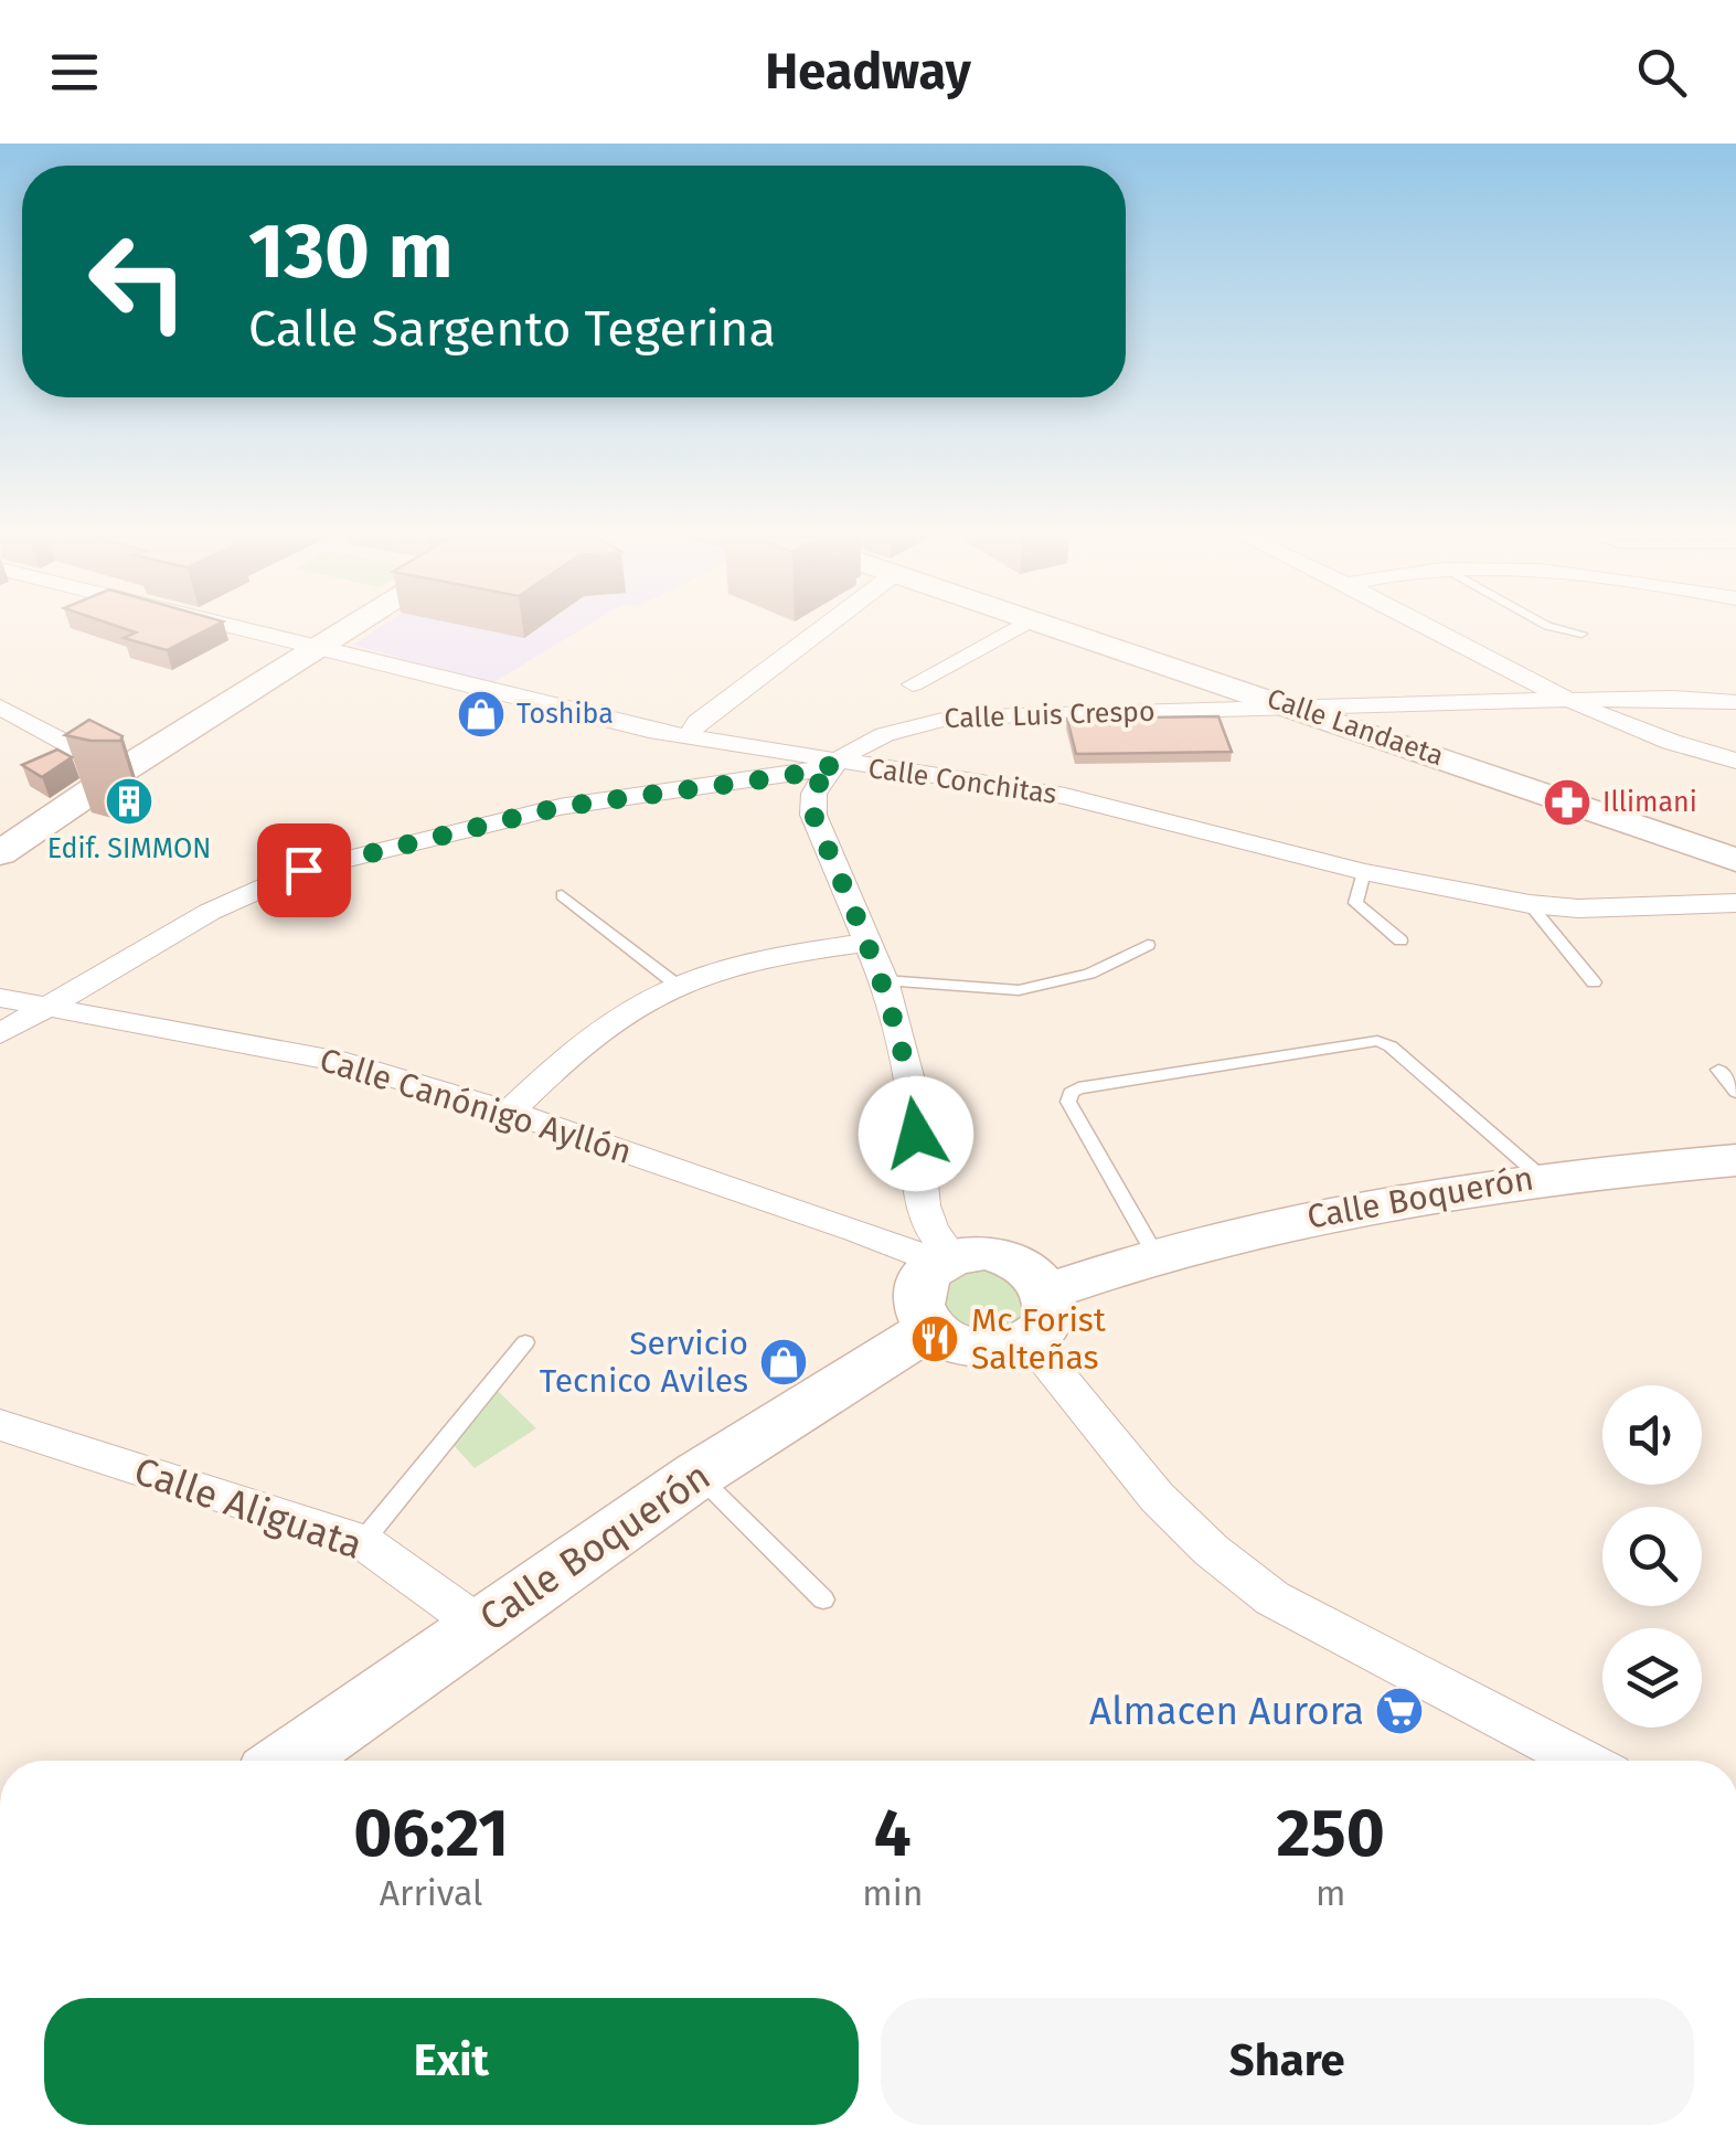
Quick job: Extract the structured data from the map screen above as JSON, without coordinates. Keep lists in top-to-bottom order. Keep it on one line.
{"streets":{"main road":["Calle Landaeta","Calle Boquerón"],"street":["Calle Luis Crespo","Calle Conchitas","Calle Canónigo Ayllón","Calle Aliguata"]},"crossings":[["Calle Luis Crespo","Calle Landaeta"],["Calle Luis Crespo","Calle Conchitas"],["Calle Luis Crespo","Calle Canónigo Ayllón"],["Calle Luis Crespo","Calle Boquerón"],["Calle Canónigo Ayllón","Calle Boquerón"],["Calle Boquerón","Calle Aliguata"]],"places":{"shop":["Toshiba","Servicio Tecnico Aviles"],"building":["Edif. SIMMON"],"pharmacy":["Illimani"],"restaurant":["Mc Forist Salteñas"],"supermarket":["Almacen Aurora"]},"page":{"header":"Headway","turn":["130 m","Calle Sargento Tegerina"],"eta":["06:21","Arrival","4","min","250","m"],"buttons":["Exit","Share"]}}
